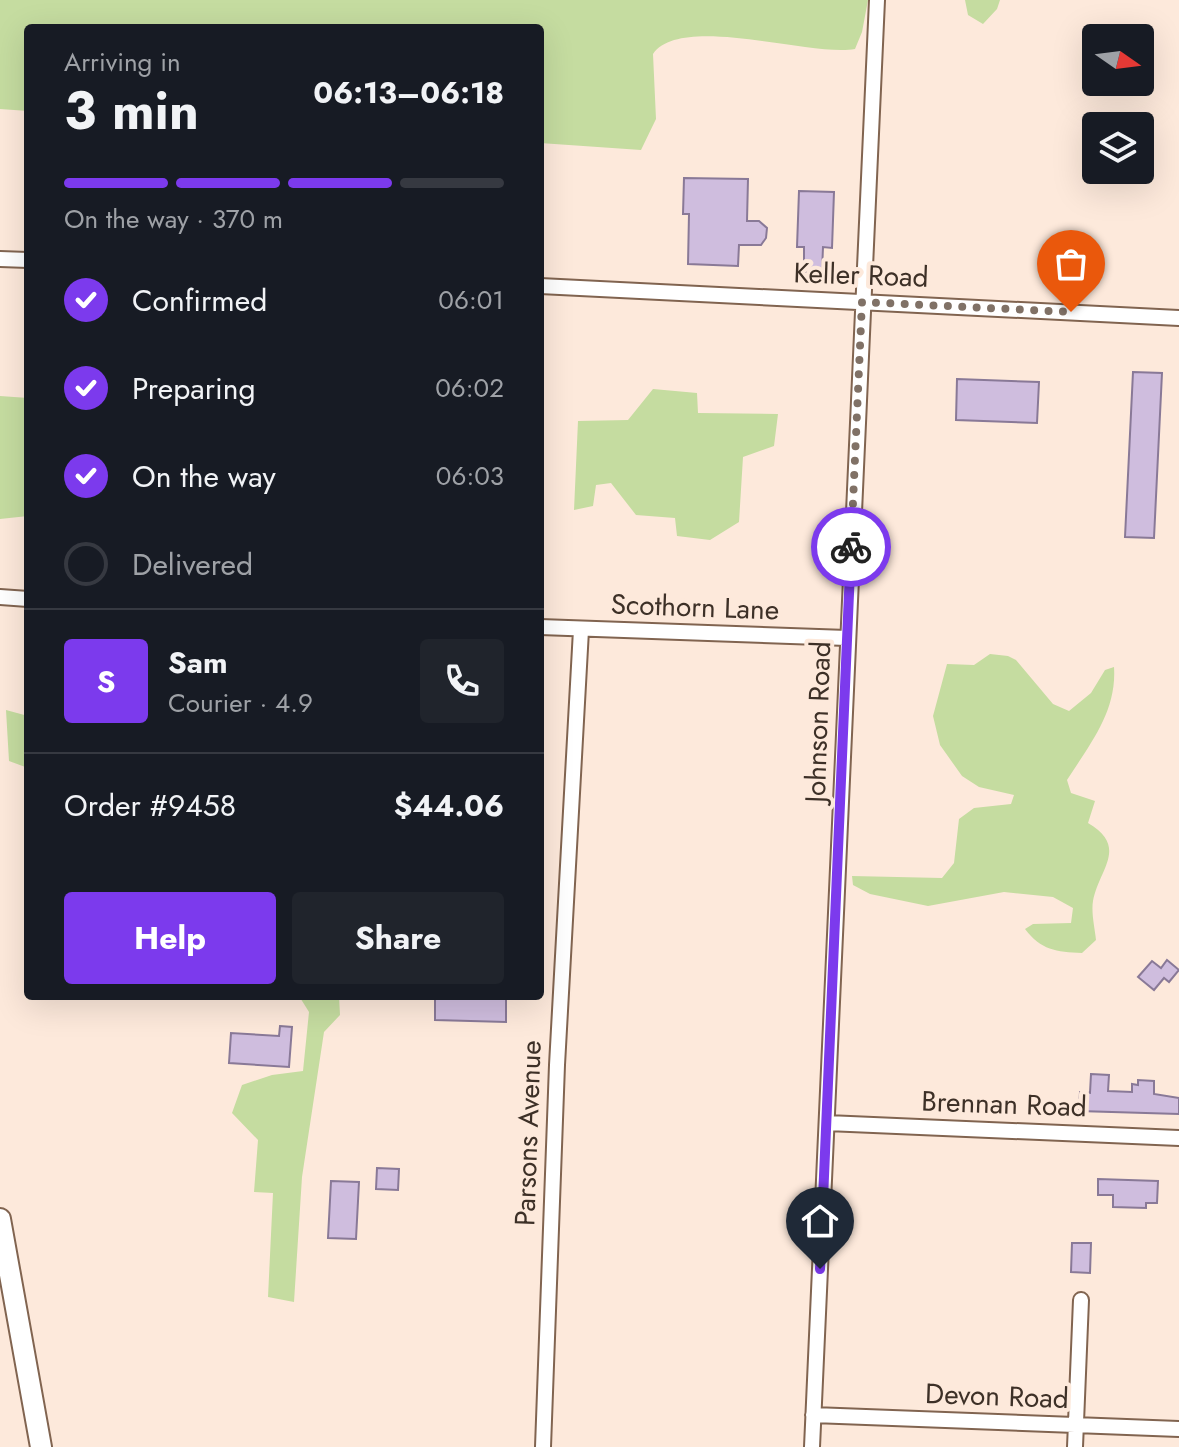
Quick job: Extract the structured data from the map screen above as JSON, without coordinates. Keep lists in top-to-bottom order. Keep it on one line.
{"streets":{"street":["Keller Road","Scothorn Lane","Johnson Road","Brennan Road","Parsons Avenue","Devon Road"]},"crossings":[["Keller Road","Johnson Road"],["Scothorn Lane","Johnson Road"],["Scothorn Lane","Parsons Avenue"],["Johnson Road","Brennan Road"],["Johnson Road","Devon Road"]],"north":"right","page":{"heading":["3 min","Arriving in","06:13–06:18"],"panel":["Sam","Courier · 4.9","Order #9458","$44.06"],"bar":"On the way · 370 m","list":[["Confirmed","06:01"],["Preparing","06:02"],["On the way","06:03"],"Delivered"],"round":"S","buttons":["Help","Share"]}}
